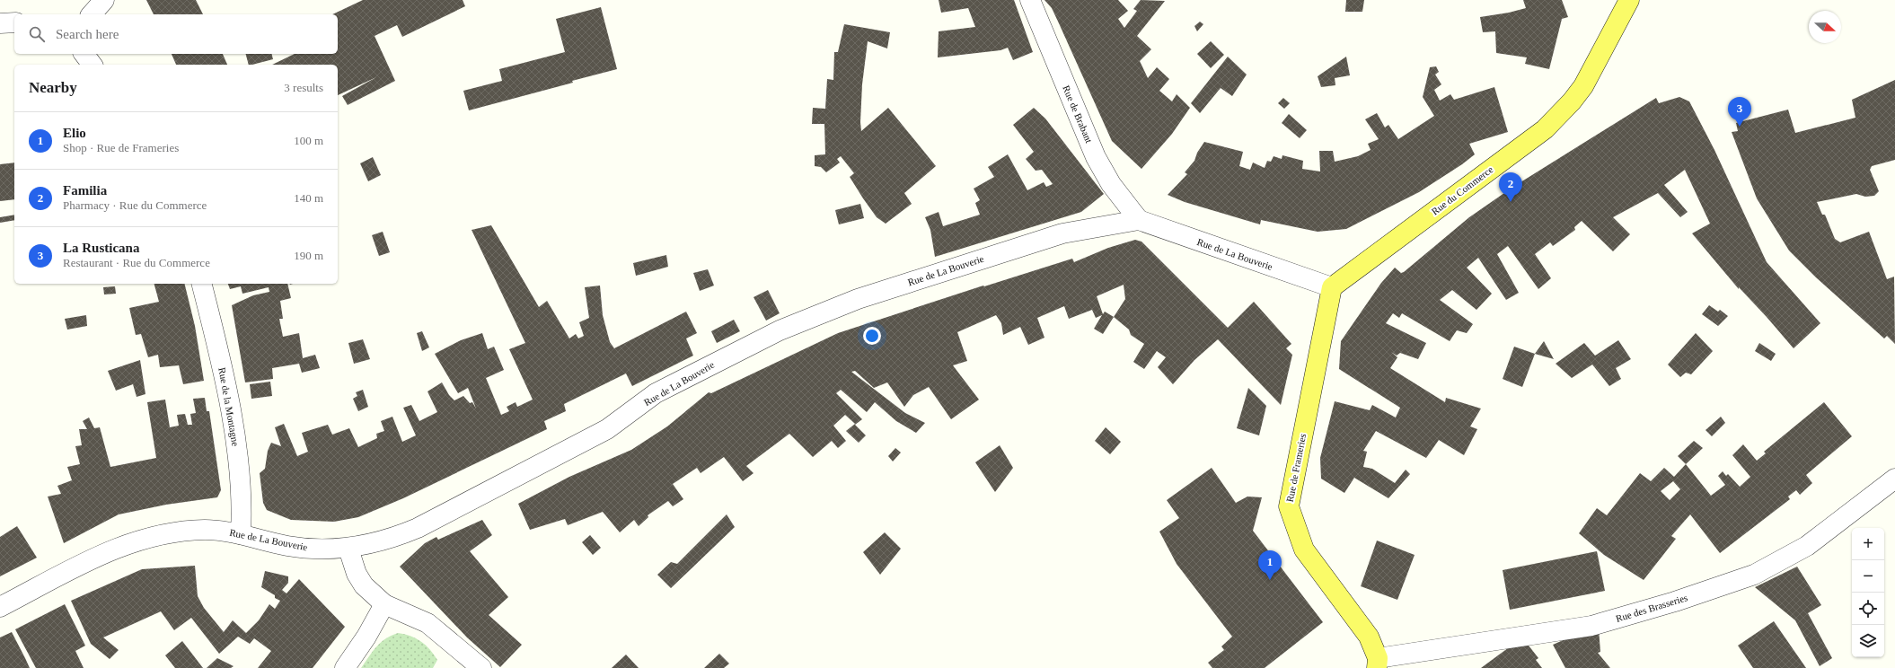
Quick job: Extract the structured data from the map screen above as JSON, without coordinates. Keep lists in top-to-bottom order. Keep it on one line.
{"streets":{"main road":["Rue du Commerce","Rue de Frameries"],"street":["Rue de Brabant","Rue de La Bouverie","Rue de la Montagne","Rue des Brasseries"]},"crossings":[["Rue de Brabant","Rue de La Bouverie"],["Rue du Commerce","Rue de La Bouverie"],["Rue du Commerce","Rue de Frameries"],["Rue de La Bouverie","Rue de la Montagne"],["Rue de La Bouverie","Rue de Frameries"],["Rue de Frameries","Rue des Brasseries"]],"north":"right","page":{"search":"Search here","heading":["Nearby","3 results"],"pins":["3","2","1"],"list":[{"mark":"1","name":"Elio","note":"Shop · Rue de Frameries","value":"100 m"},{"mark":"2","name":"Familia","note":"Pharmacy · Rue du Commerce","value":"140 m"},{"mark":"3","name":"La Rusticana","note":"Restaurant · Rue du Commerce","value":"190 m"}],"map_buttons":["+","−"]}}
